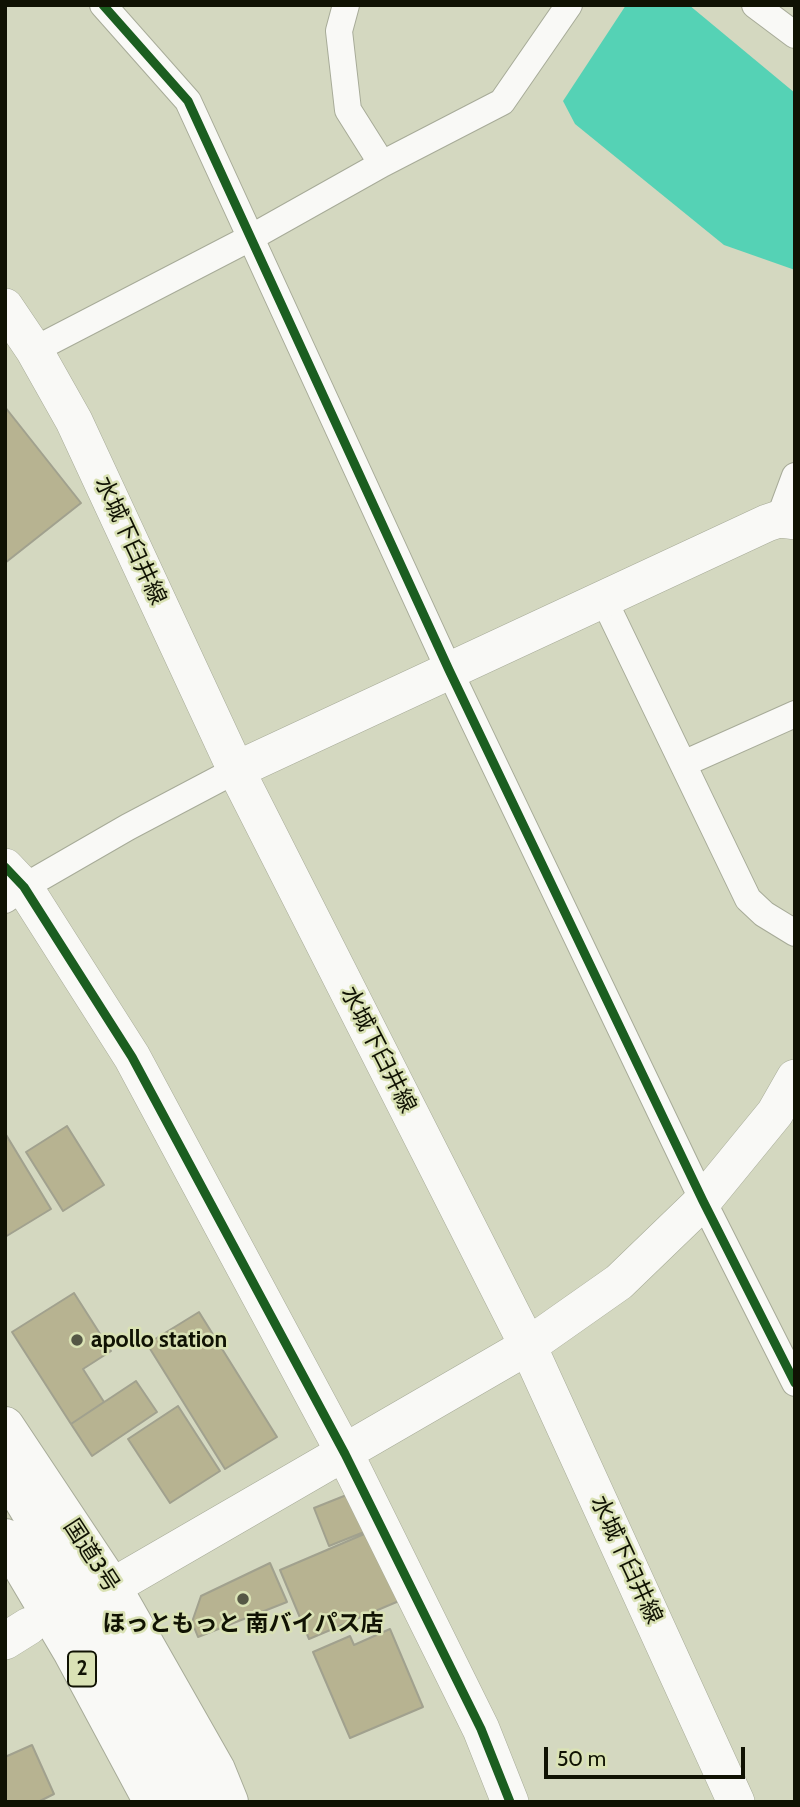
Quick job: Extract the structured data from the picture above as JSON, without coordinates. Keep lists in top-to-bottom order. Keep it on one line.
{"streets":{"highway":["国道3号","2"],"street":["水城下臼井線"]},"places":["apollo station","ほっともっと 南バイパス店"],"scale_bar":"50 m"}
